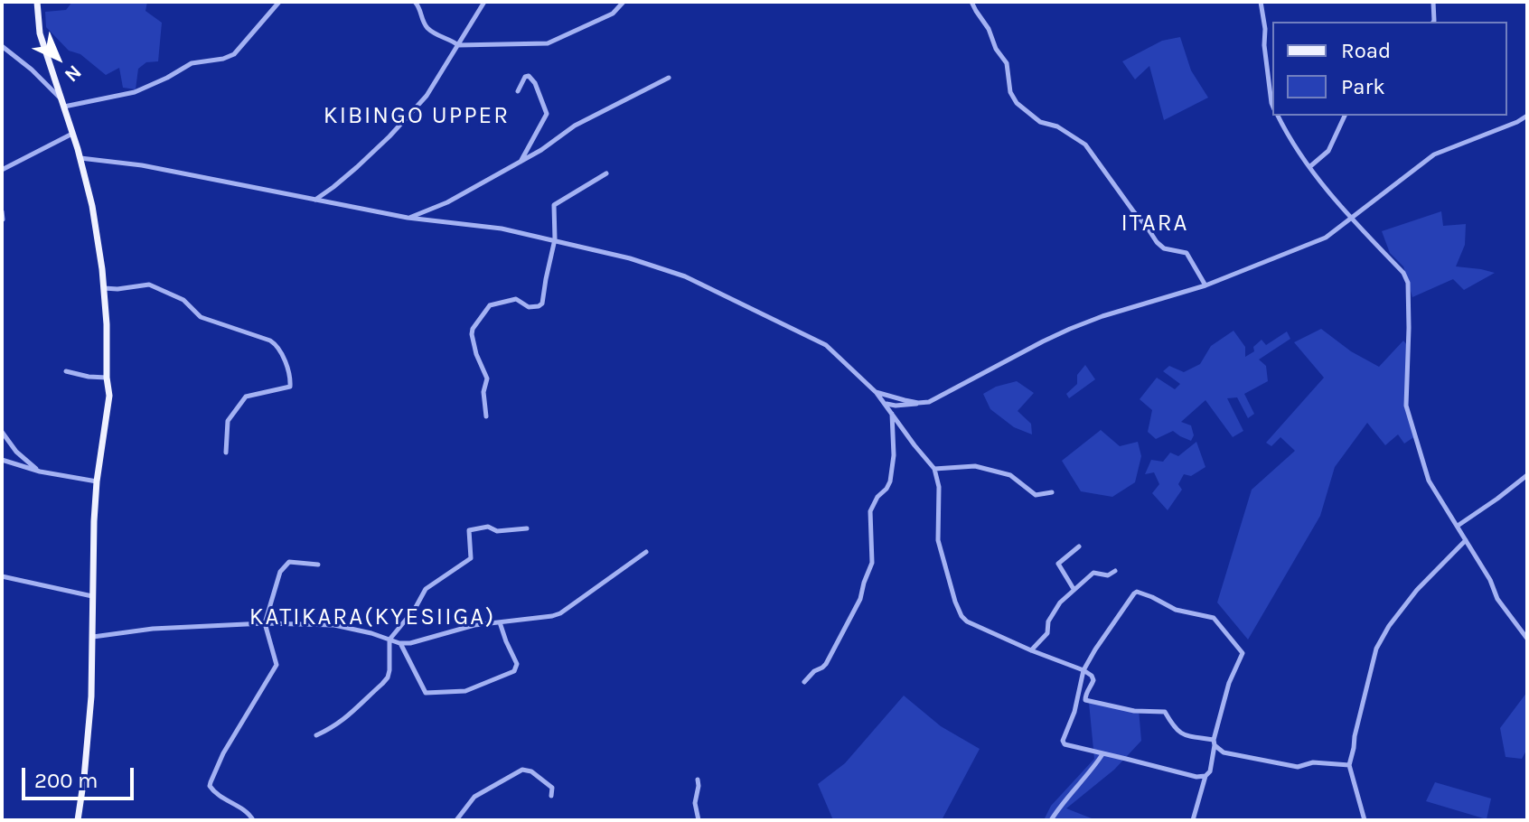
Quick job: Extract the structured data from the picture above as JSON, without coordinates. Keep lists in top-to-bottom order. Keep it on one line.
{"districts":["KIBINGO UPPER","ITARA","KATIKARA(KYESIIGA)"],"legend":["Road","Park"],"scale_bar":"200 m","north":"bottom right"}
